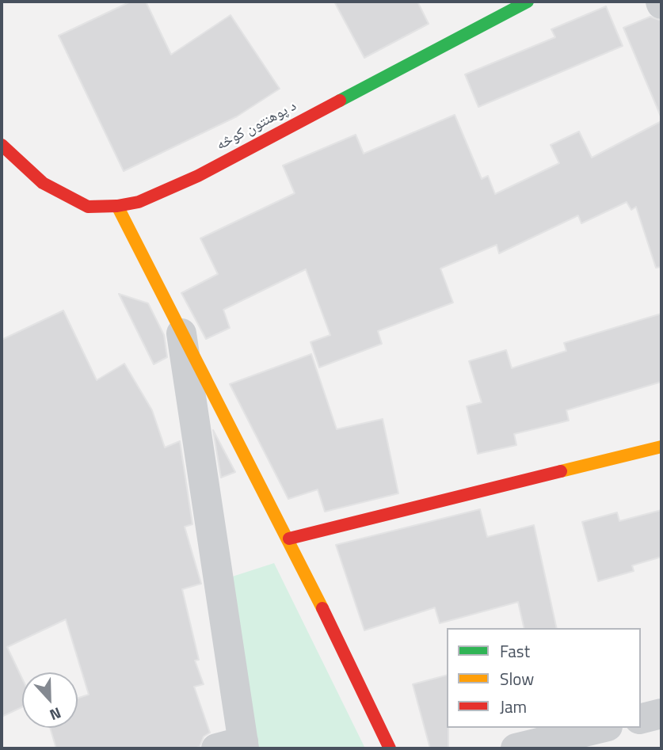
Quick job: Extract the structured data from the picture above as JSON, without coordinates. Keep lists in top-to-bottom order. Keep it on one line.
{"streets":{"street":["د پوهنتون کوڅه"]},"legend":["Fast","Slow","Jam"],"north":"bottom"}
